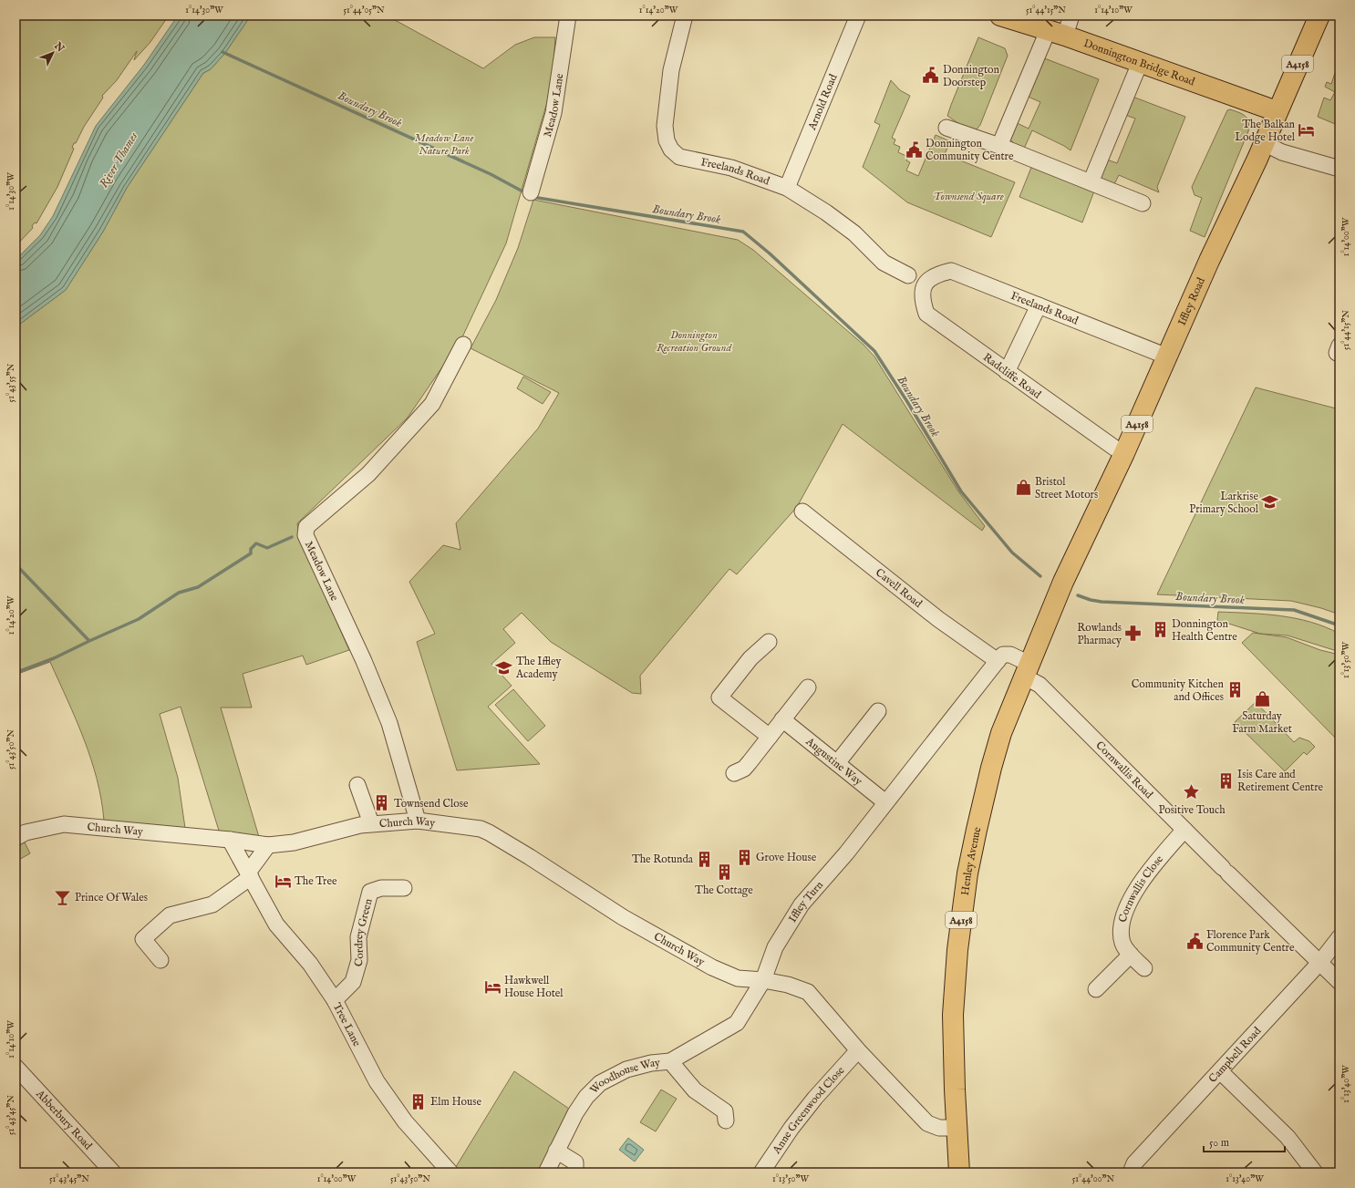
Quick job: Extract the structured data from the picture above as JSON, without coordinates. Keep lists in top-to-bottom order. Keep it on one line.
{"streets":{"main road":["Donnington Bridge Road","A4158","Iffley Road","Henley Avenue"],"street":["Arnold Road","Meadow Lane","Freelands Road","Radcliffe Road","Cavell Road","Augustine Way","Cornwallis Road","Church Way","Cornwallis Close","Iffley Turn","Cordrey Green","Tree Lane","Campbell Road","Woodhouse Way","Anne Greenwood Close","Abberbury Road"]},"crossings":[["Donnington Bridge Road","Iffley Road"],["Arnold Road","Freelands Road"],["Meadow Lane","Church Way"],["Freelands Road","Iffley Road"],["Freelands Road","Radcliffe Road"],["Iffley Road","Radcliffe Road"],["Iffley Road","Henley Avenue"],["Cavell Road","Iffley Turn"],["Augustine Way","Iffley Turn"],["Cornwallis Road","Henley Avenue"],["Cornwallis Road","Cornwallis Close"],["Cornwallis Road","Campbell Road"],["Church Way","Iffley Turn"],["Church Way","Tree Lane"],["Church Way","Woodhouse Way"],["Iffley Turn","Woodhouse Way"],["Cordrey Green","Tree Lane"]],"water":["Boundary Brook","River Thames"],"parks":["Meadow Lane Nature Park","Townsend Square","Donnington Recreation Ground"],"places":{"public building":["Donnington Doorstep","Donnington Community Centre","Florence Park Community Centre"],"hotel":["The Balkan Lodge Hotel","The Tree","Hawkwell House Hotel"],"shop":["Bristol Street Motors","Saturday Farm Market"],"school or university":["Larkrise Primary School","The Iffley Academy"],"building":["Donnington Health Centre","Community Kitchen and Offices","Isis Care and Retirement Centre","Townsend Close","Grove House","The Rotunda","The Cottage","Elm House"],"pharmacy":["Rowlands Pharmacy"],"place":["Positive Touch"],"bar":["Prince Of Wales"]},"scale_bar":"50 m","north":"top right","coordinates":["1°14'30\"W","51°44'05\"N","1°14'20\"W","51°44'15\"N","1°14'10\"W","1°14'00\"W","51°43'55\"N","1°13'50\"W","51°43'50\"N","1°13'40\"W","51°43'45\"N","51°44'00\"N"]}
